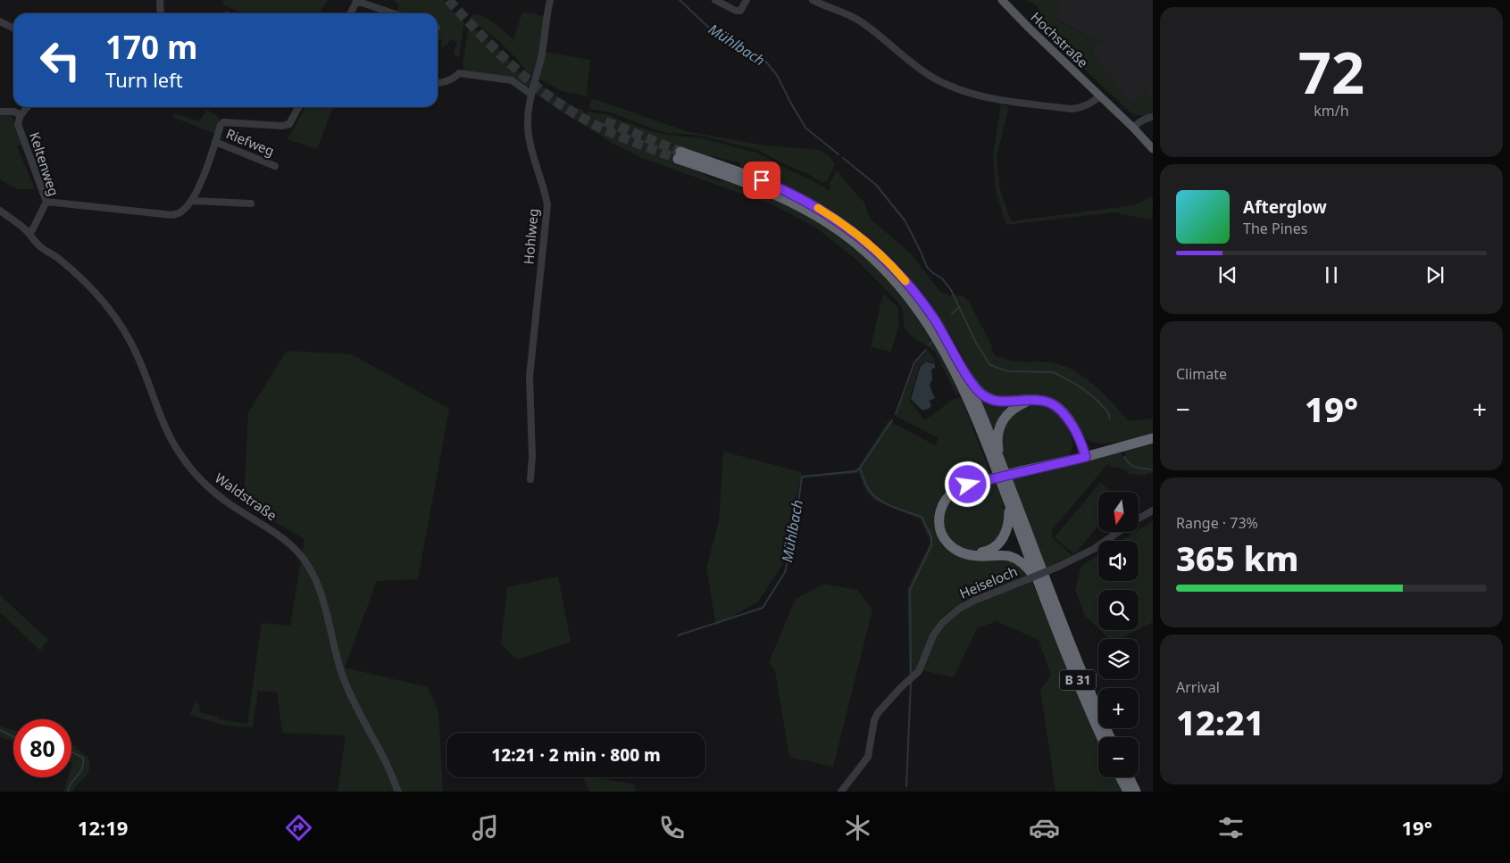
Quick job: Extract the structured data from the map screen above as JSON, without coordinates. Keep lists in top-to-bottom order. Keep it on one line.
{"streets":{"highway":["B 31"],"main road":["Hochstraße"],"street":["Riefweg","Keltenweg","Hohlweg","Waldstraße","Heiseloch"]},"crossings":[["Keltenweg","Waldstraße"]],"water":["Mühlbach"],"north":"bottom","page":{"tile":[["72","km/h"],"Climate",["Range · 73%","365 km"],["Arrival","12:21"]],"turn":["170 m","Turn left"],"song":["Afterglow","The Pines"],"heat":["−","19°","+"],"map_buttons":["+","−"],"limit":"80","trip":"12:21 · 2 min · 800 m","tabs":["12:19","19°"]}}
